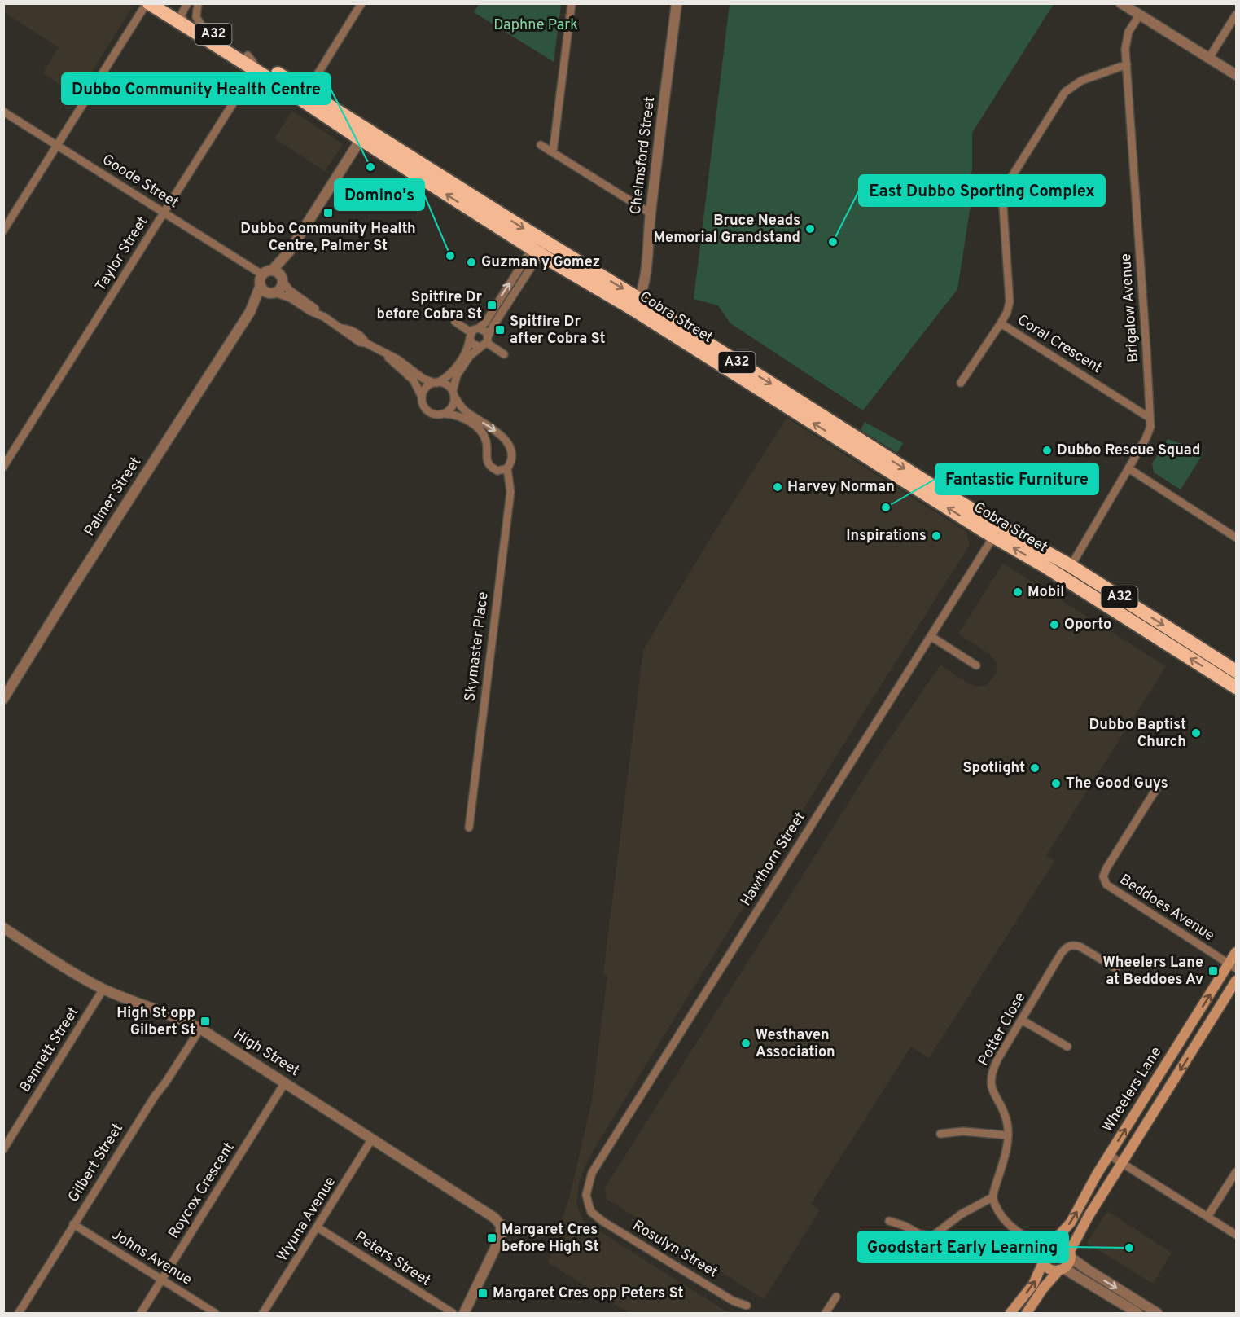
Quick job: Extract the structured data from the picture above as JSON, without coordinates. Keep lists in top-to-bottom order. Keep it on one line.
{"streets":{"highway":["A32","Cobra Street"],"main road":["Wheelers Lane"],"street":["Chelmsford Street","Goode Street","Taylor Street","Brigalow Avenue","Coral Crescent","Palmer Street","Skymaster Place","Hawthorn Street","Beddoes Avenue","Potter Close","Bennett Street","High Street","Gilbert Street","Roycox Crescent","Wyuna Avenue","Rosulyn Street","Johns Avenue","Peters Street"]},"crossings":[["Chelmsford Street","Cobra Street"],["Goode Street","Taylor Street"],["Goode Street","Palmer Street"],["Taylor Street","Cobra Street"],["Brigalow Avenue","Cobra Street"],["Brigalow Avenue","Coral Crescent"],["Cobra Street","Hawthorn Street"],["Hawthorn Street","Rosulyn Street"],["Beddoes Avenue","Wheelers Lane"],["Bennett Street","High Street"],["High Street","Gilbert Street"],["High Street","Roycox Crescent"],["High Street","Wyuna Avenue"],["Gilbert Street","Johns Avenue"],["Roycox Crescent","Johns Avenue"],["Wyuna Avenue","Peters Street"]],"parks":["Daphne Park"],"places":{"other":["Dubbo Community Health Centre","Bruce Neads Memorial Grandstand","East Dubbo Sporting Complex","Domino's","Guzman y Gomez","Dubbo Rescue Squad","Harvey Norman","Fantastic Furniture","Inspirations","Mobil","Oporto","Dubbo Baptist Church","Spotlight","The Good Guys","Westhaven Association","Goodstart Early Learning"],"transit":["Dubbo Community Health Centre, Palmer St","Spitfire Dr before Cobra St","Spitfire Dr after Cobra St","Wheelers Lane at Beddoes Av","High St opp Gilbert St","Margaret Cres before High St","Margaret Cres opp Peters St"]}}
